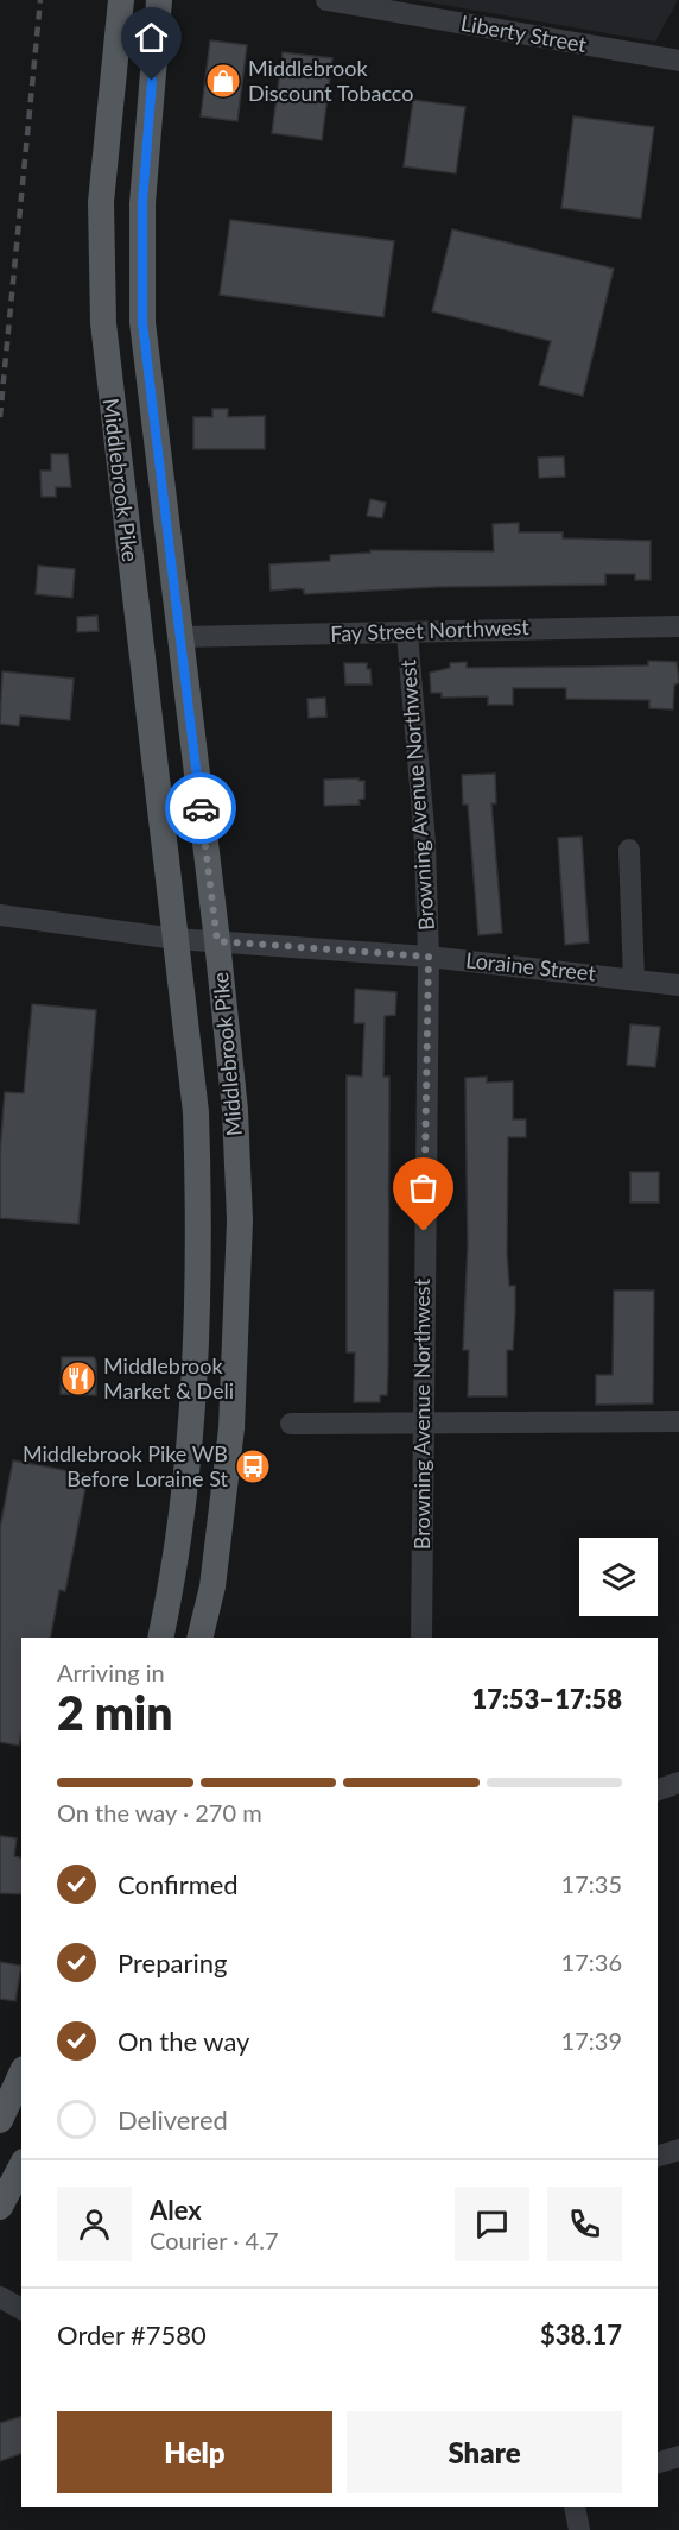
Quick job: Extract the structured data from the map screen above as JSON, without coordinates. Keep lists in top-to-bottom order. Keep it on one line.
{"streets":{"main road":["Middlebrook Pike"],"street":["Liberty Street","Fay Street Northwest","Browning Avenue Northwest","Loraine Street"]},"crossings":[["Middlebrook Pike","Fay Street Northwest"],["Middlebrook Pike","Loraine Street"],["Fay Street Northwest","Browning Avenue Northwest"],["Browning Avenue Northwest","Loraine Street"]],"places":{"shop":["Middlebrook Discount Tobacco"],"restaurant":["Middlebrook Market & Deli"],"bus stop":["Middlebrook Pike WB Before Loraine St"]},"page":{"heading":["2 min","Arriving in","17:53–17:58"],"panel":["Alex","Courier · 4.7","Order #7580","$38.17"],"bar":"On the way · 270 m","list":[["Confirmed","17:35"],["Preparing","17:36"],["On the way","17:39"],"Delivered"],"buttons":["Help","Share"]}}
